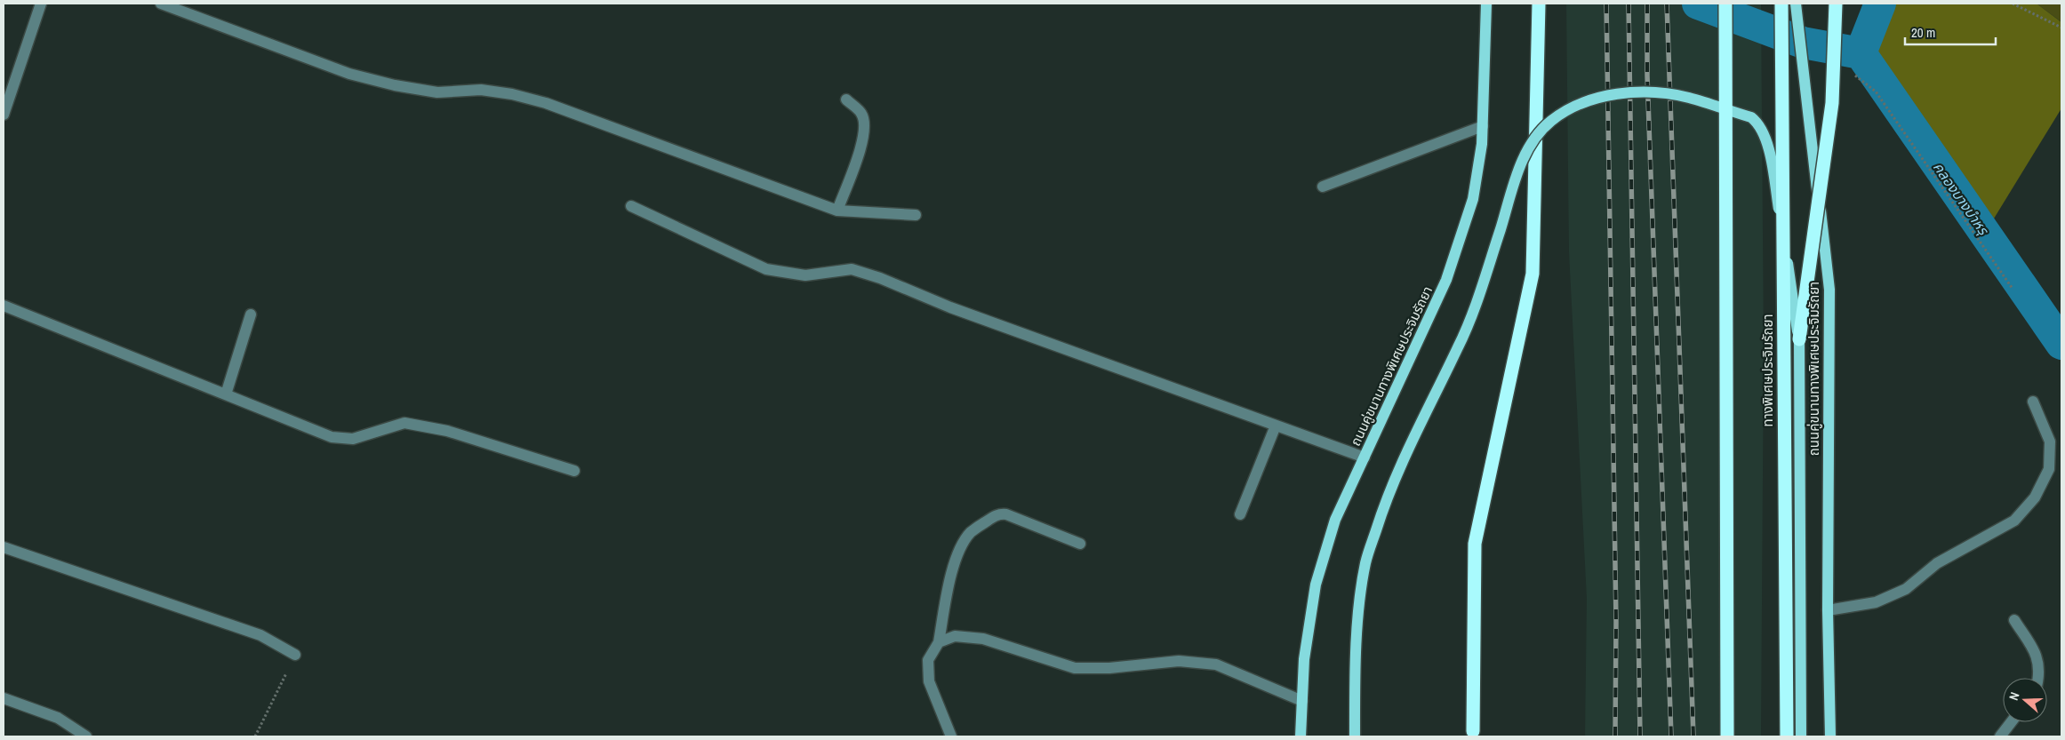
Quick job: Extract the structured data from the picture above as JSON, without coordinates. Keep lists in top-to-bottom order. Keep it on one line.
{"streets":{"highway":["ทางพิเศษประจิมรัถยา"],"main road":["ถนนคู่ขนานทางพิเศษประจิมรัถยา"]},"water":["คลองบางบำหรุ"],"scale_bar":"20 m","north":"left"}
